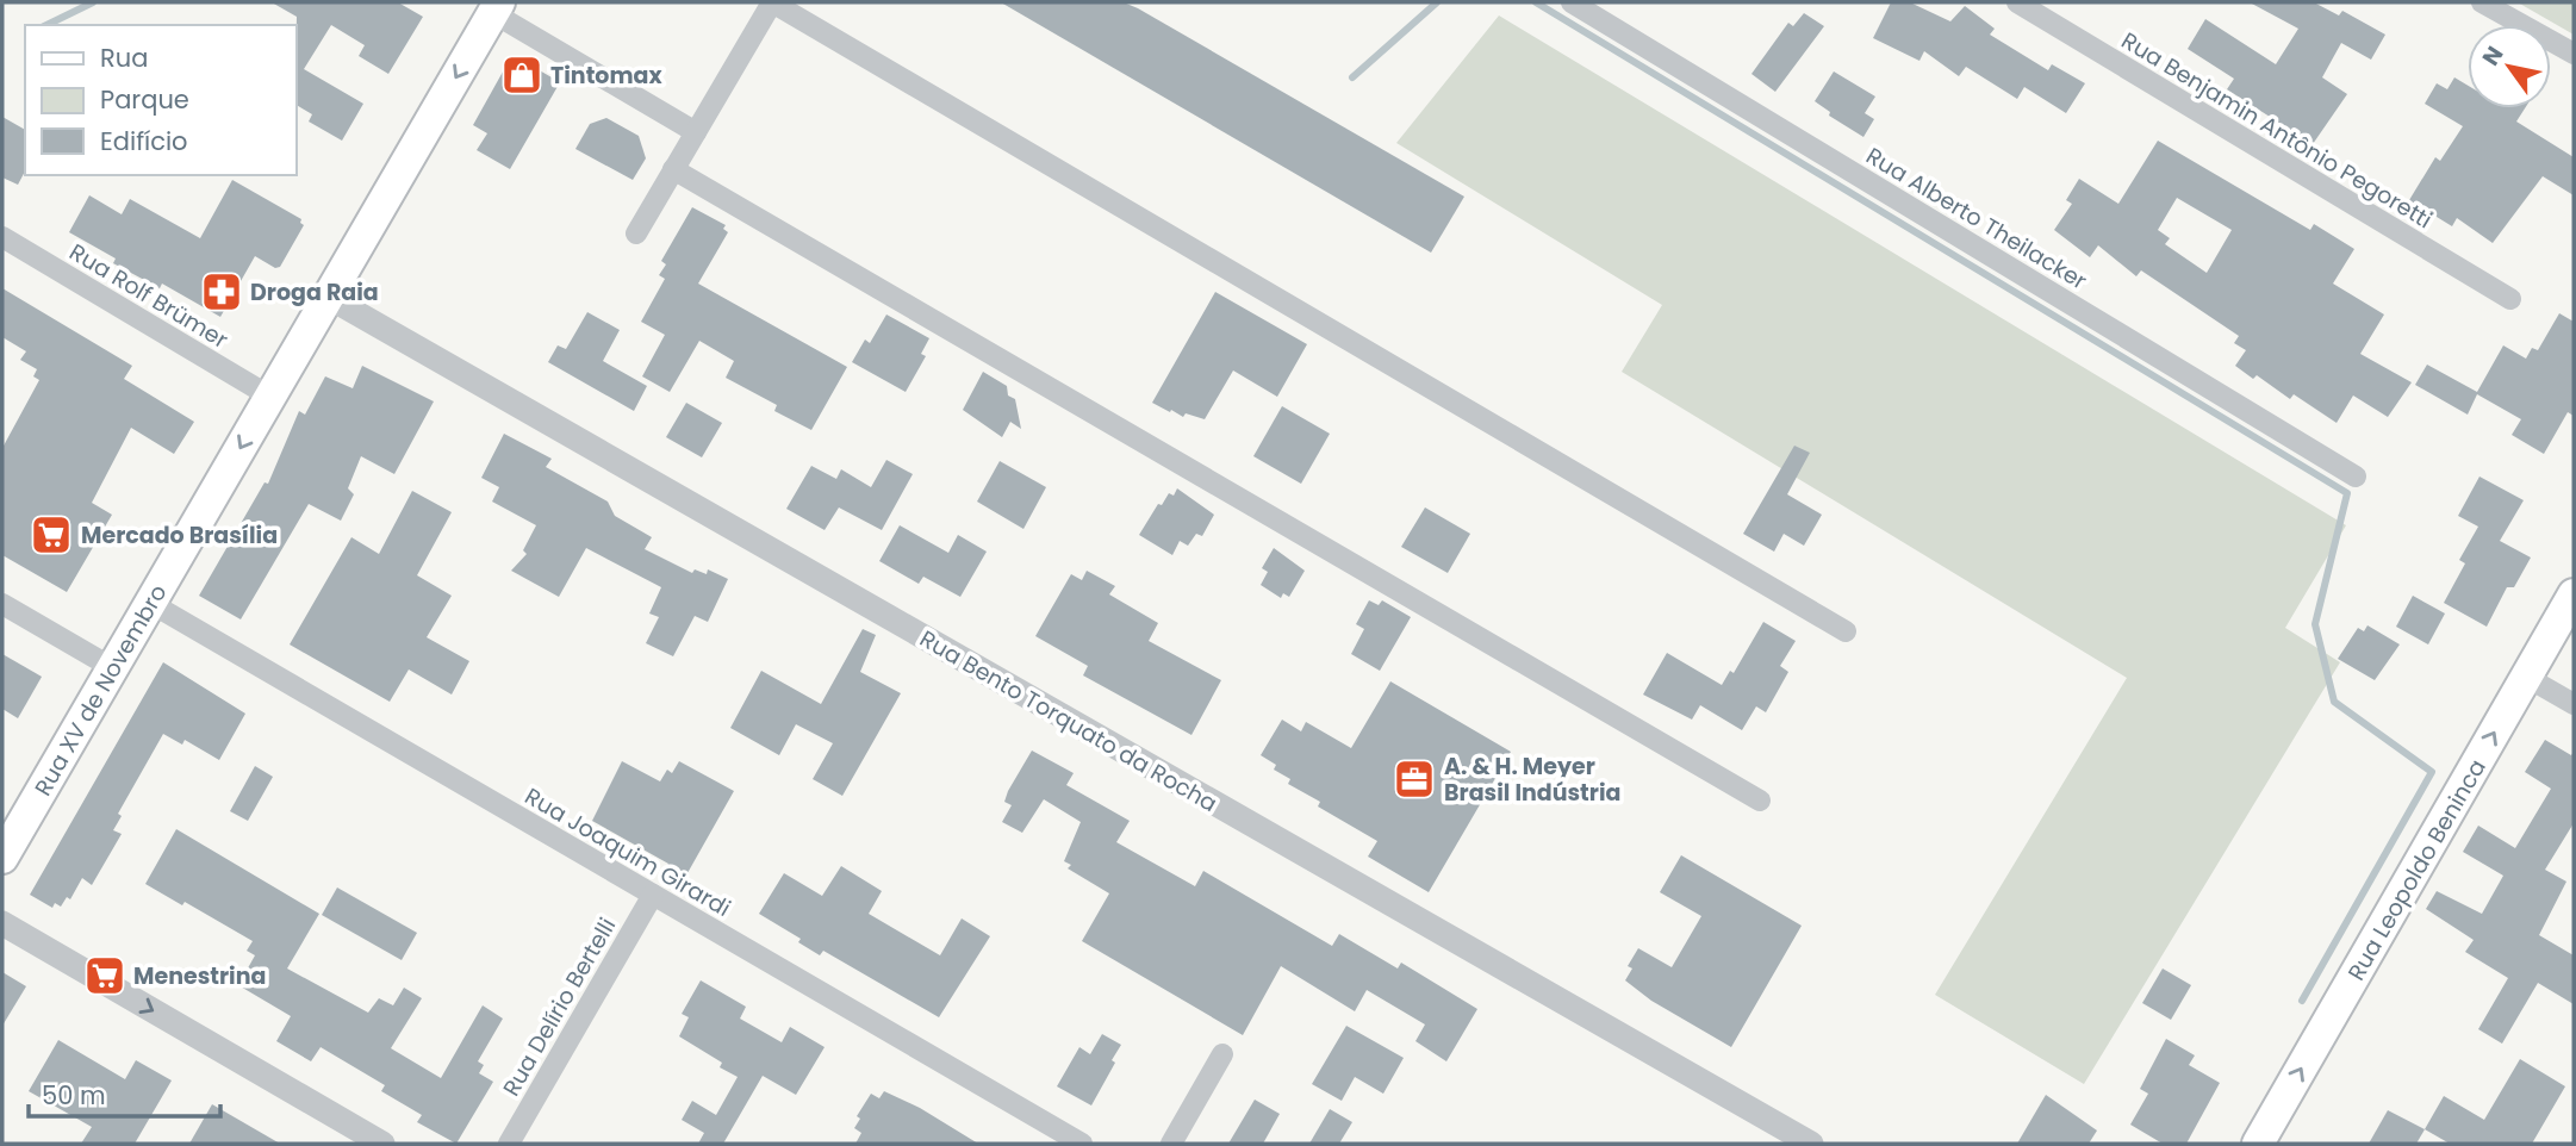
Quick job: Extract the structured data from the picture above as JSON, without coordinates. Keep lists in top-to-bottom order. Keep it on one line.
{"streets":{"main road":["Rua XV de Novembro","Rua Leopoldo Beninca"],"street":["Rua Benjamin Antônio Pegoretti","Rua Alberto Theilacker","Rua Rolf Brümer","Rua Bento Torquato da Rocha","Rua Joaquim Girardi","Rua Delírio Bertelli"]},"crossings":[["Rua Rolf Brümer","Rua XV de Novembro"],["Rua XV de Novembro","Rua Bento Torquato da Rocha"],["Rua XV de Novembro","Rua Joaquim Girardi"],["Rua Joaquim Girardi","Rua Delírio Bertelli"]],"one_way":["Rua XV de Novembro","Rua Leopoldo Beninca"],"places":{"shop":["Tintomax"],"pharmacy":["Droga Raia"],"supermarket":["Mercado Brasília","Menestrina"],"office":["A. & H. Meyer Brasil Indústria"]},"legend":["Rua","Parque","Edifício"],"scale_bar":"50 m","north":"top left"}
